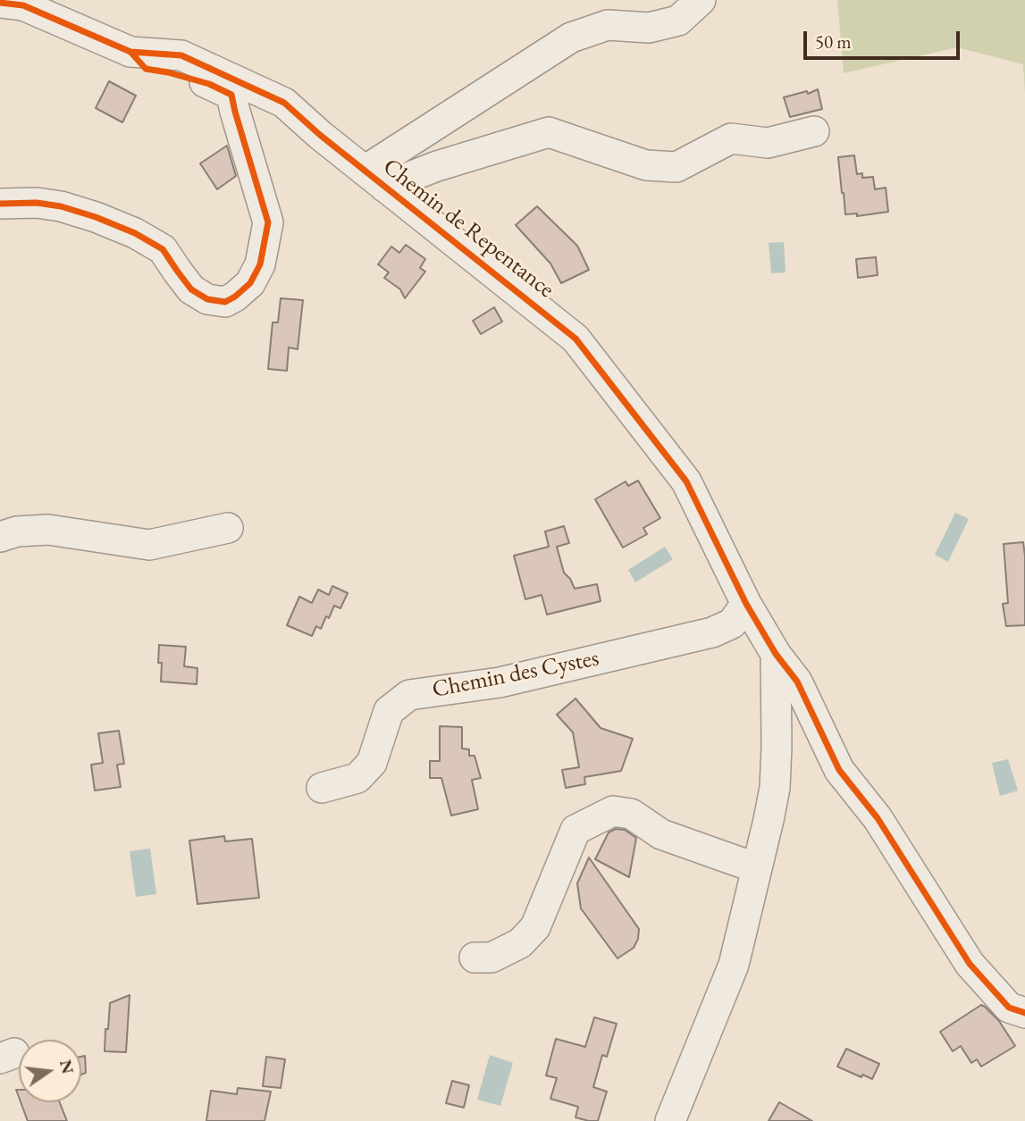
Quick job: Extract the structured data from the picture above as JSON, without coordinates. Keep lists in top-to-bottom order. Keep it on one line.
{"streets":{"street":["Chemin de Repentance","Chemin des Cystes"]},"crossings":[["Chemin de Repentance","Chemin des Cystes"]],"scale_bar":"50 m","north":"right"}
